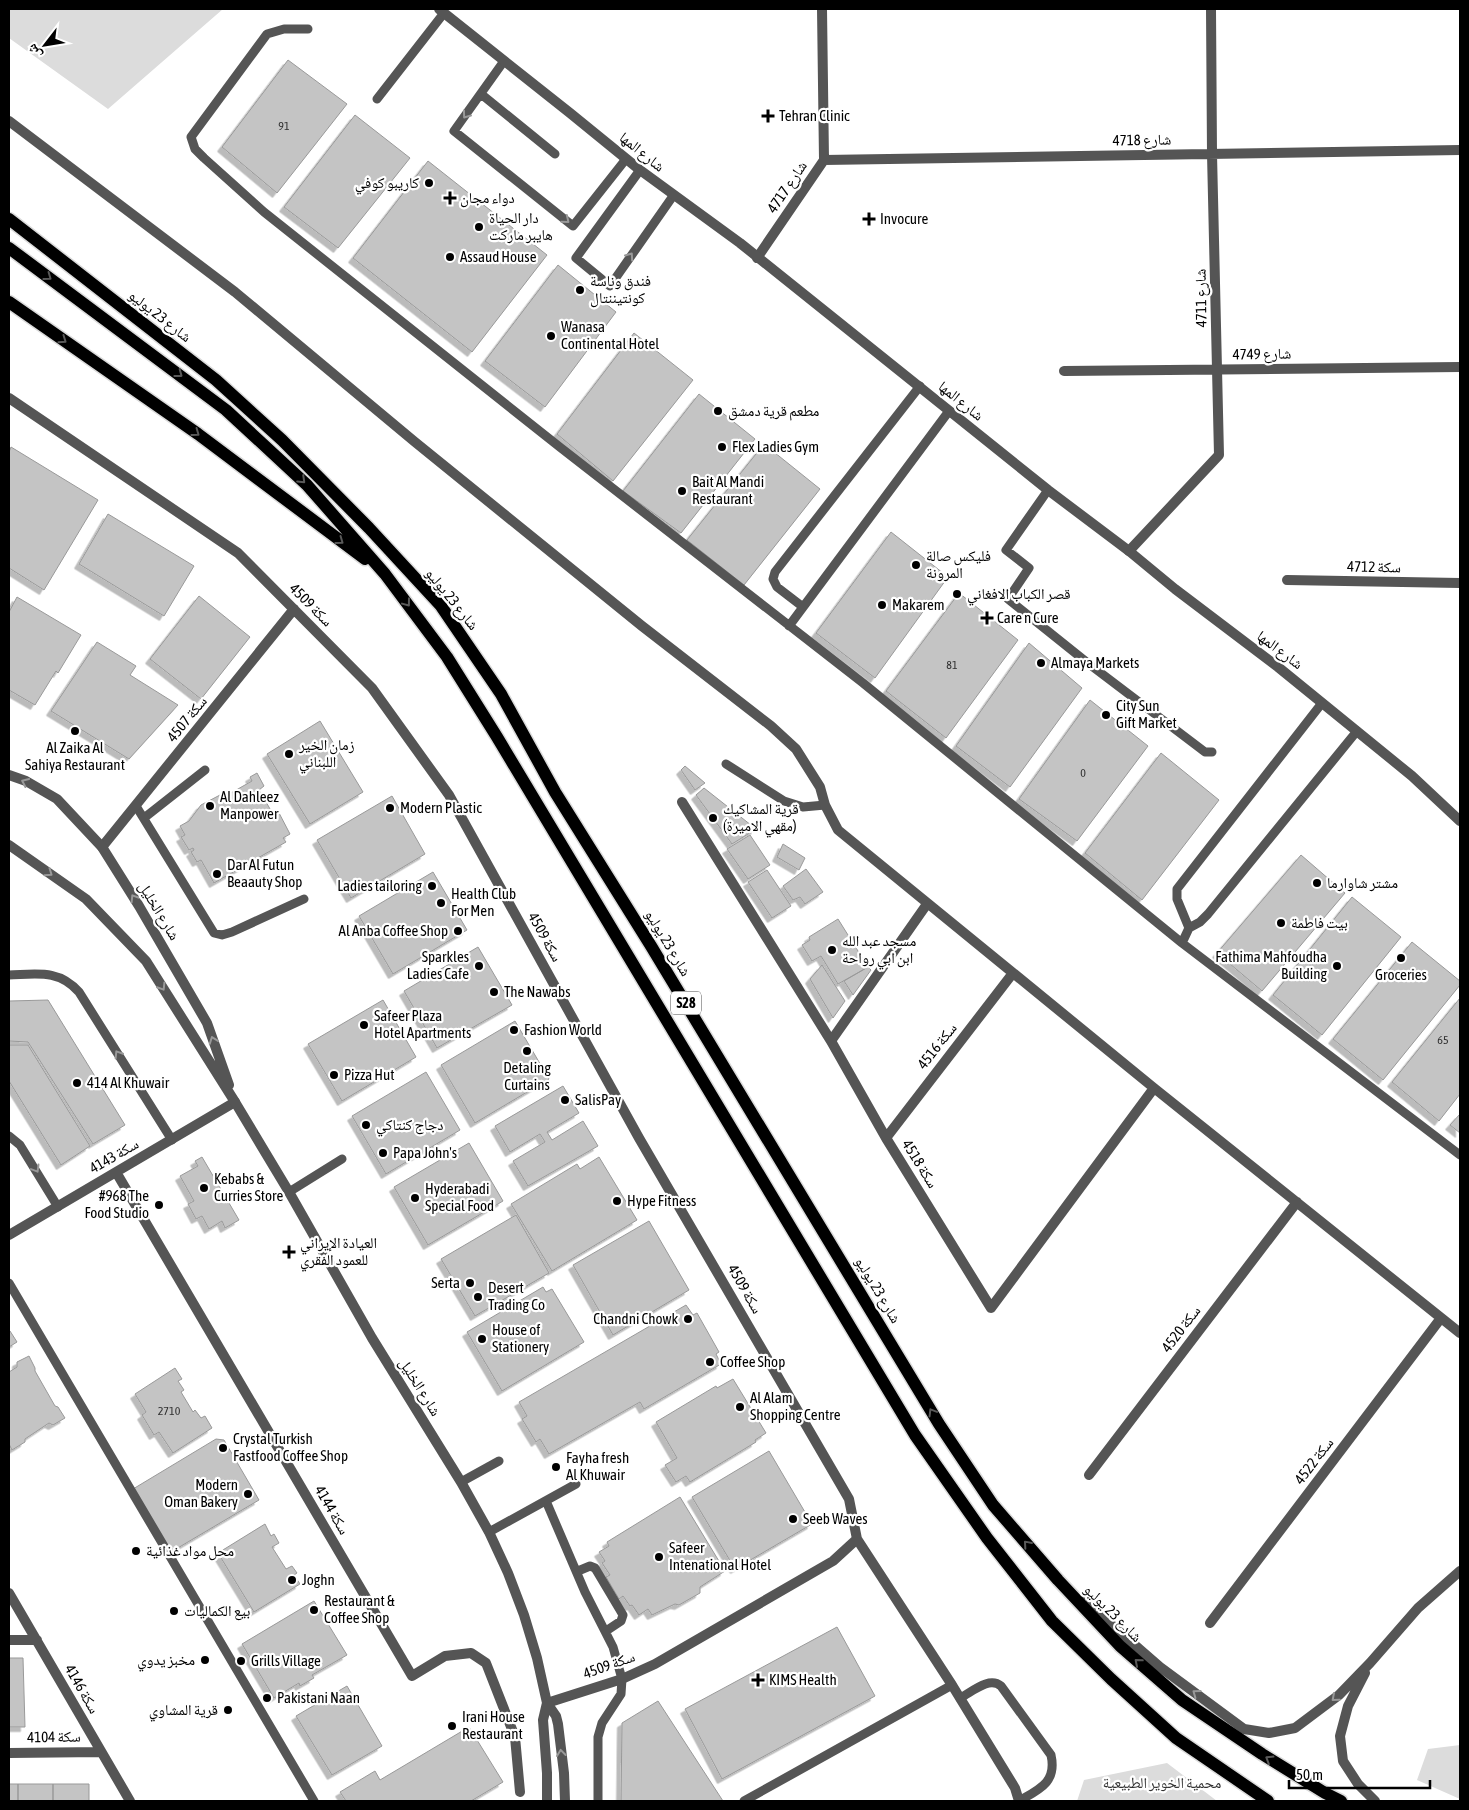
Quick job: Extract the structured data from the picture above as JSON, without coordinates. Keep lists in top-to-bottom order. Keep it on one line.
{"streets":{"main road":["شارع 23 يوليو","S28"],"street":["4718 شارع","شارع المها","4717 شارع","4711 شارع","4749 شارع","سكة 4712","سكة 4509","سكة 4507","شارع الخليل","سكة 4516","سكة 4143","سكة 4518","سكة 4520","سكة 4522","سكة 4144","سكة 4146","سكة 4104"]},"crossings":[["4718 شارع","4717 شارع"],["4718 شارع","4711 شارع"],["شارع المها","4717 شارع"],["شارع المها","4711 شارع"],["4711 شارع","4749 شارع"],["سكة 4509","سكة 4507"],["سكة 4509","شارع الخليل"],["سكة 4507","شارع الخليل"],["شارع الخليل","سكة 4143"],["سكة 4516","سكة 4518"],["سكة 4143","سكة 4144"],["سكة 4146","سكة 4104"]],"parks":["محمية الخوير الطبيعية"],"places":{"health":["Tehran Clinic","دواء مجان","Invocure","Care n Cure","العيادة الإيراني للعمود الفقري","KIMS Health"],"other":["كاريبو كوفي","دار الحياة هايبر ماركت","Assaud House","فندق وناسة كونتيننتال","Wanasa Continental Hotel","مطعم قرية دمشق","Flex Ladies Gym","Bait Al Mandi Restaurant","فليكس صالة المرونة","قصر الكباب الافغاني","Makarem","Almaya Markets","City Sun Gift Market","Al Zaika Al Sahiya Restaurant","زمان الخير اللبناني","Al Dahleez Manpower","Modern Plastic","قرية المشاكيك (مقهي الاميرة)","Dar Al Futun Beaauty Shop","مشتر شاوارما","Ladies tailoring","Health Club For Men","بيت فاطمة","Al Anba Coffee Shop","مسجد عبد الله ابن ابي رواحة","Groceries","Sparkles Ladies Cafe","Fathima Mahfoudha Building","The Nawabs","Safeer Plaza Hotel Apartments","Fashion World","Detaling Curtains","Pizza Hut","414 Al Khuwair","SalisPay","دجاج كنتاكي","Papa John's","Kebabs & Curries Store","Hyderabadi Special Food","Hype Fitness","#968 The Food Studio","Serta","Desert Trading Co","Chandni Chowk","House of Stationery","Coffee Shop","Al Alam Shopping Centre","Crystal Turkish Fastfood Coffee Shop","Fayha fresh Al Khuwair","Modern Oman Bakery","Seeb Waves","محل مواد غذائية","Safeer Intenational Hotel","Joghn","Restaurant & Coffee Shop","بيع الكماليات","مخبز يدوي","Grills Village","Pakistani Naan","قرية المشاوي","Irani House Restaurant"]},"house_numbers":["91","81","0","65","2710"],"scale_bar":"50 m","north":"bottom left"}
